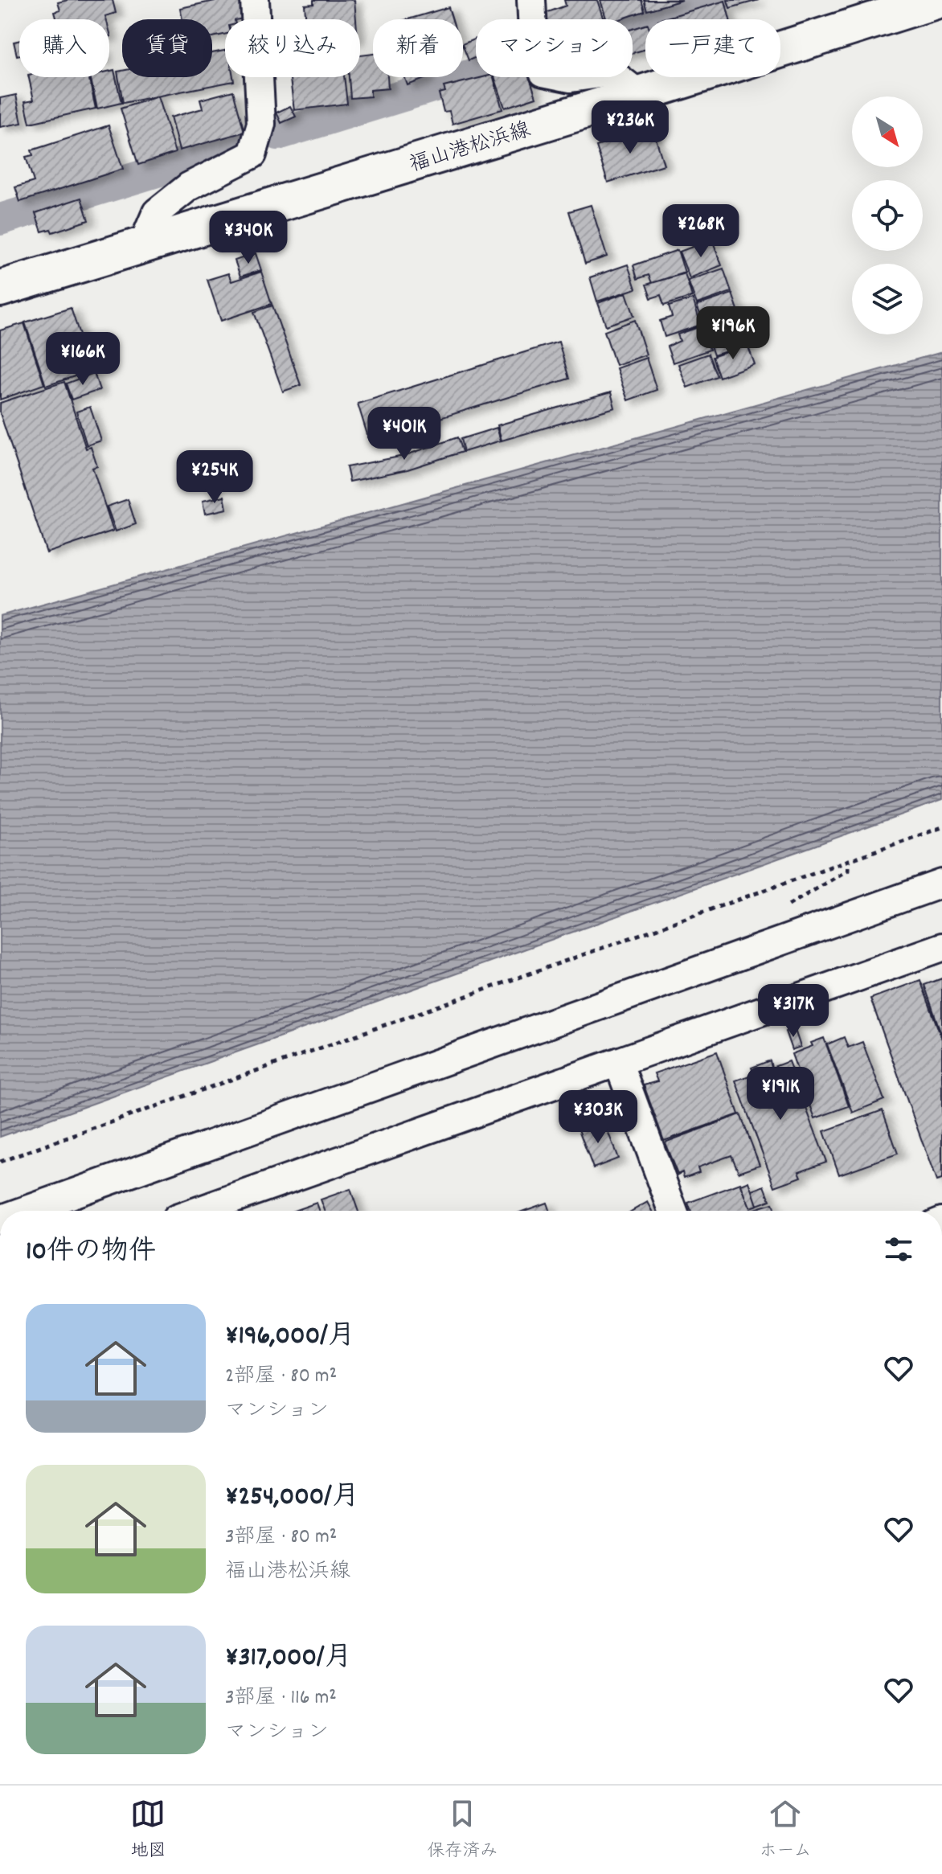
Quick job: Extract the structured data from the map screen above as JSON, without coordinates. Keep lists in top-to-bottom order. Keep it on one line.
{"streets":{"main road":["福山港松浜線"]},"north":"bottom right","page":{"chip":["購入","賃貸","絞り込み","新着","マンション","一戸建て"],"price":["¥236K","¥268K","¥340K","¥196K","¥166K","¥401K","¥254K","¥317K","¥191K","¥303K"],"heading":"10件の物件","list":[{"name":"¥196,000/月","note":"2部屋 · 80 m² · マンション"},{"name":"¥254,000/月","note":"3部屋 · 80 m² · 福山港松浜線"},{"name":"¥317,000/月","note":"3部屋 · 116 m² · マンション"}],"tabs":["地図","保存済み","ホーム"]}}
